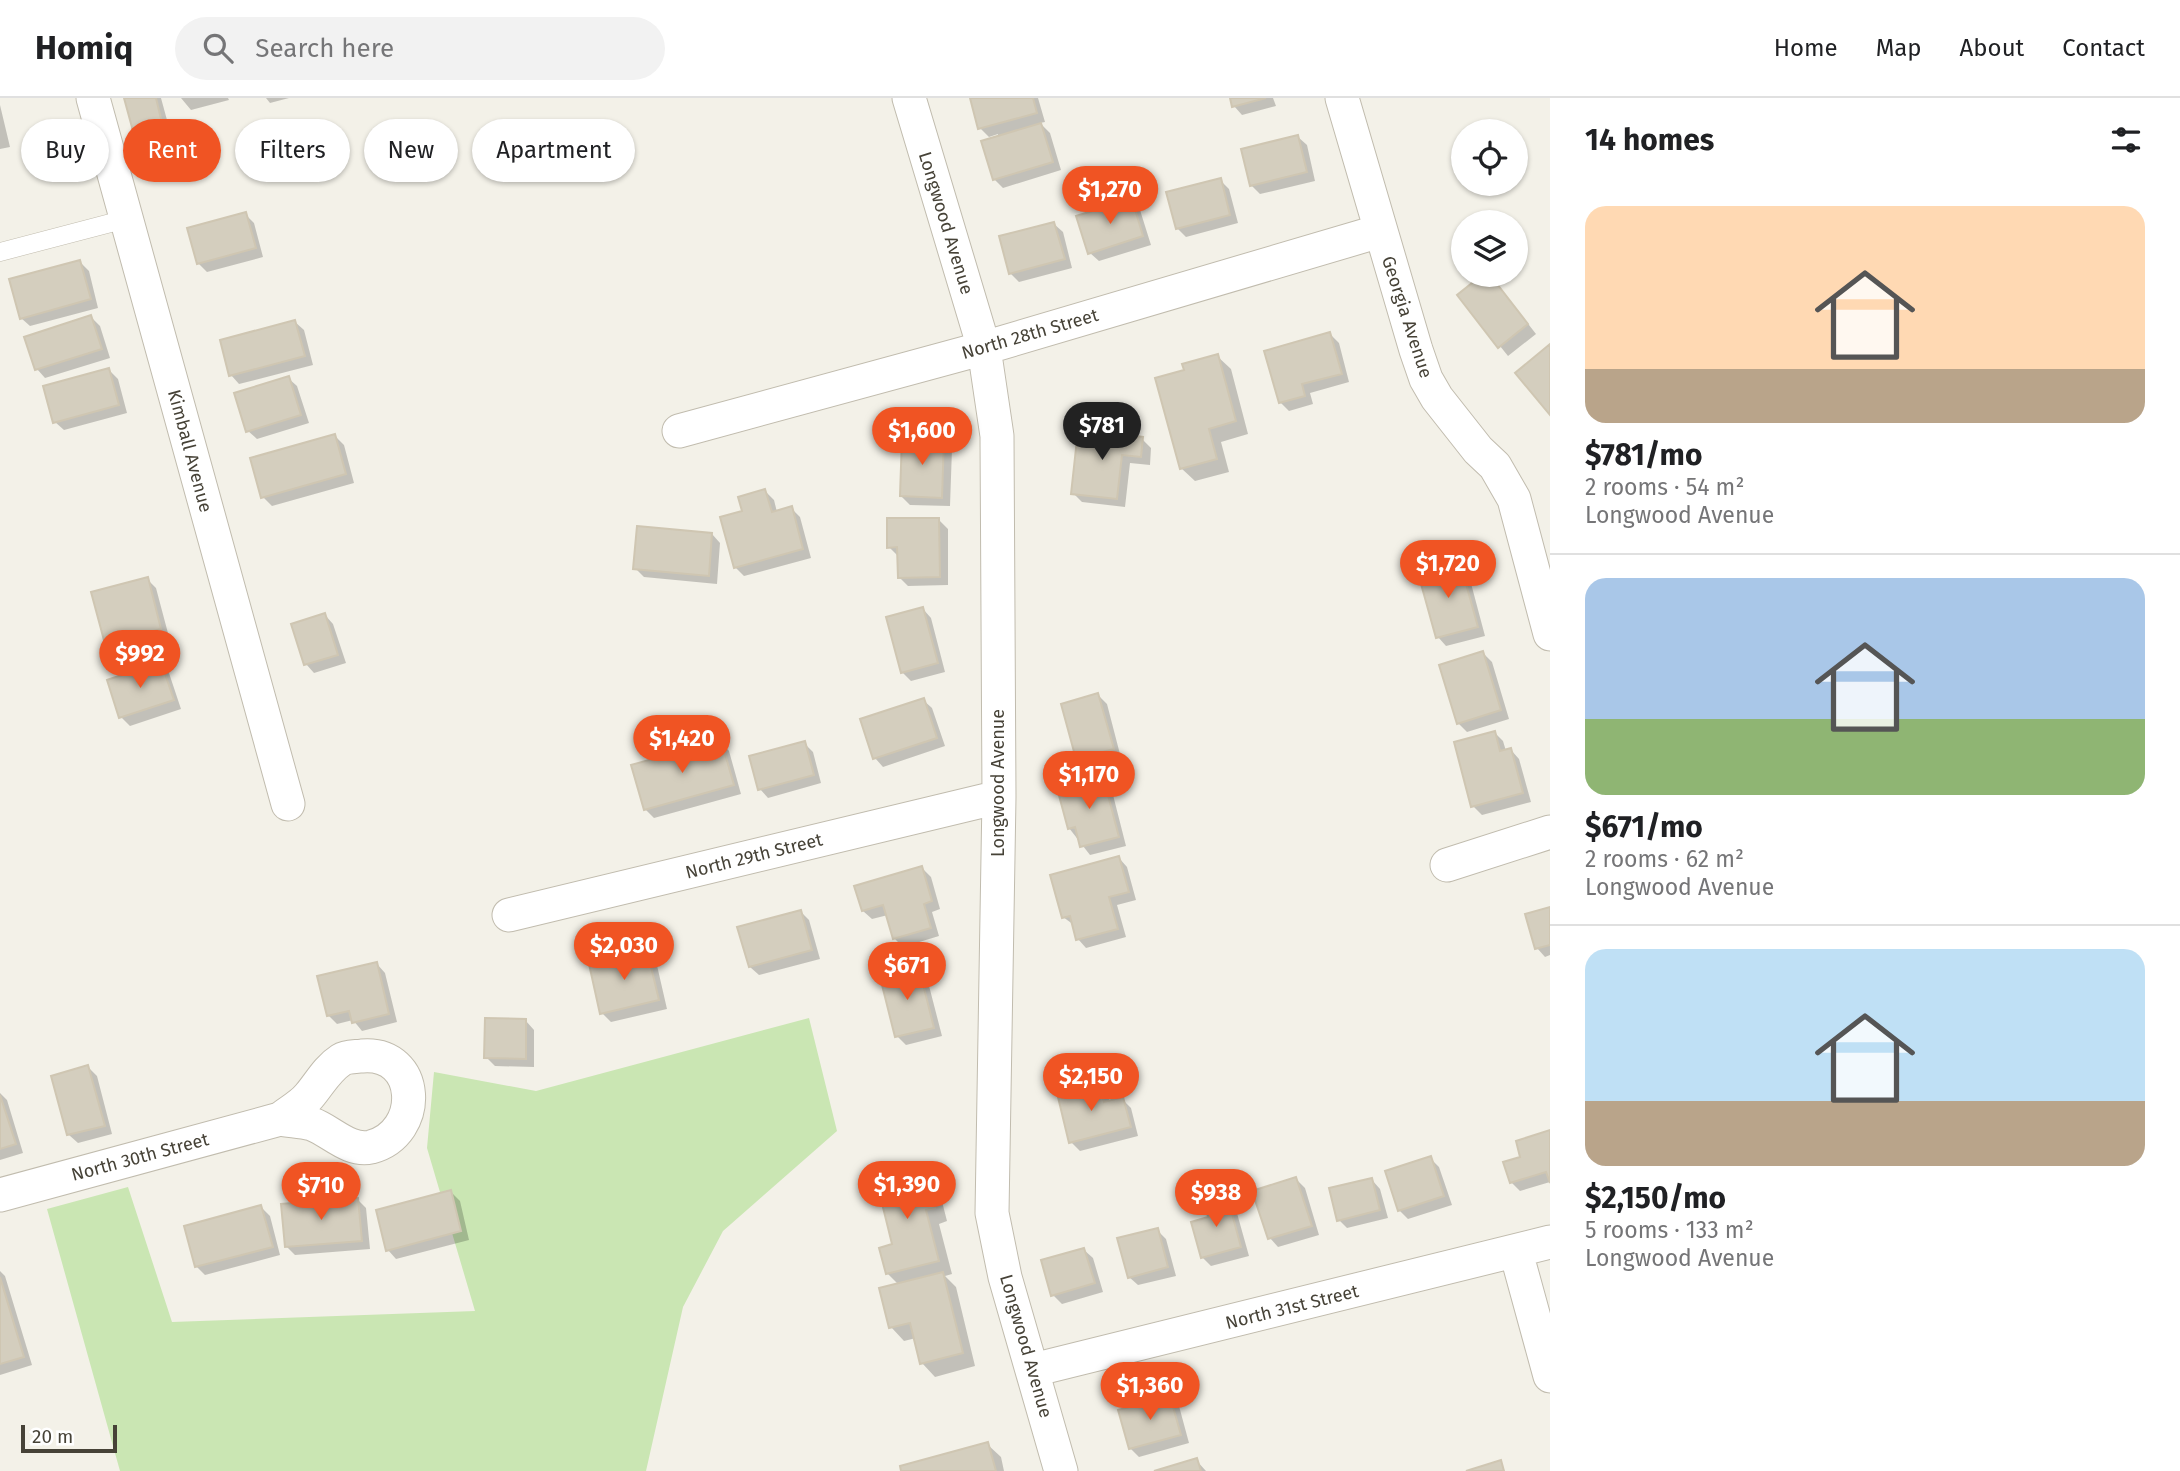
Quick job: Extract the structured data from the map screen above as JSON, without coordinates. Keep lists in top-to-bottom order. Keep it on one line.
{"streets":{"street":["Longwood Avenue","Georgia Avenue","North 28th Street","Kimball Avenue","North 29th Street","North 30th Street","North 31st Street"]},"crossings":[["Longwood Avenue","North 28th Street"],["Longwood Avenue","North 29th Street"],["Longwood Avenue","North 31st Street"],["Georgia Avenue","North 28th Street"]],"scale_bar":"20 m","page":{"header":"Homiq","search":"Search here","nav":["Home","Map","About","Contact"],"heading":"14 homes","chip":["Buy","Rent","Filters","New","Apartment"],"price":["$1,270","$781","$1,600","$1,720","$992","$1,420","$1,170","$2,030","$671","$2,150","$1,390","$710","$938","$1,360"],"list":[{"name":"$781/mo","note":"2 rooms · 54 m² · Longwood Avenue"},{"name":"$671/mo","note":"2 rooms · 62 m² · Longwood Avenue"},{"name":"$2,150/mo","note":"5 rooms · 133 m² · Longwood Avenue"}],"scale":"20 m"}}
